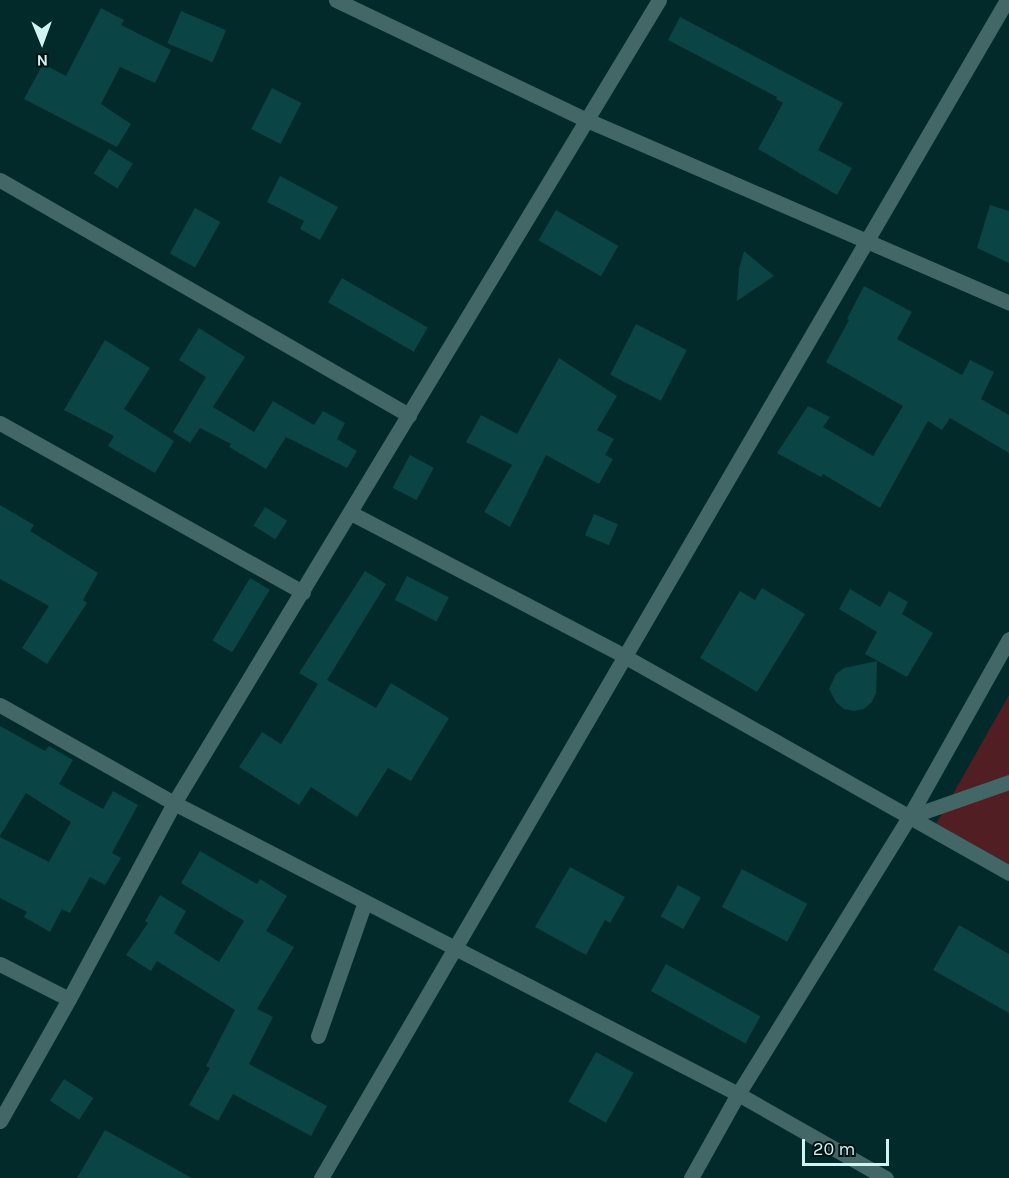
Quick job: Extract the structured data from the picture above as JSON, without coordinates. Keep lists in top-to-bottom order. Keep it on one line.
{"scale_bar":"20 m","north":"bottom"}
